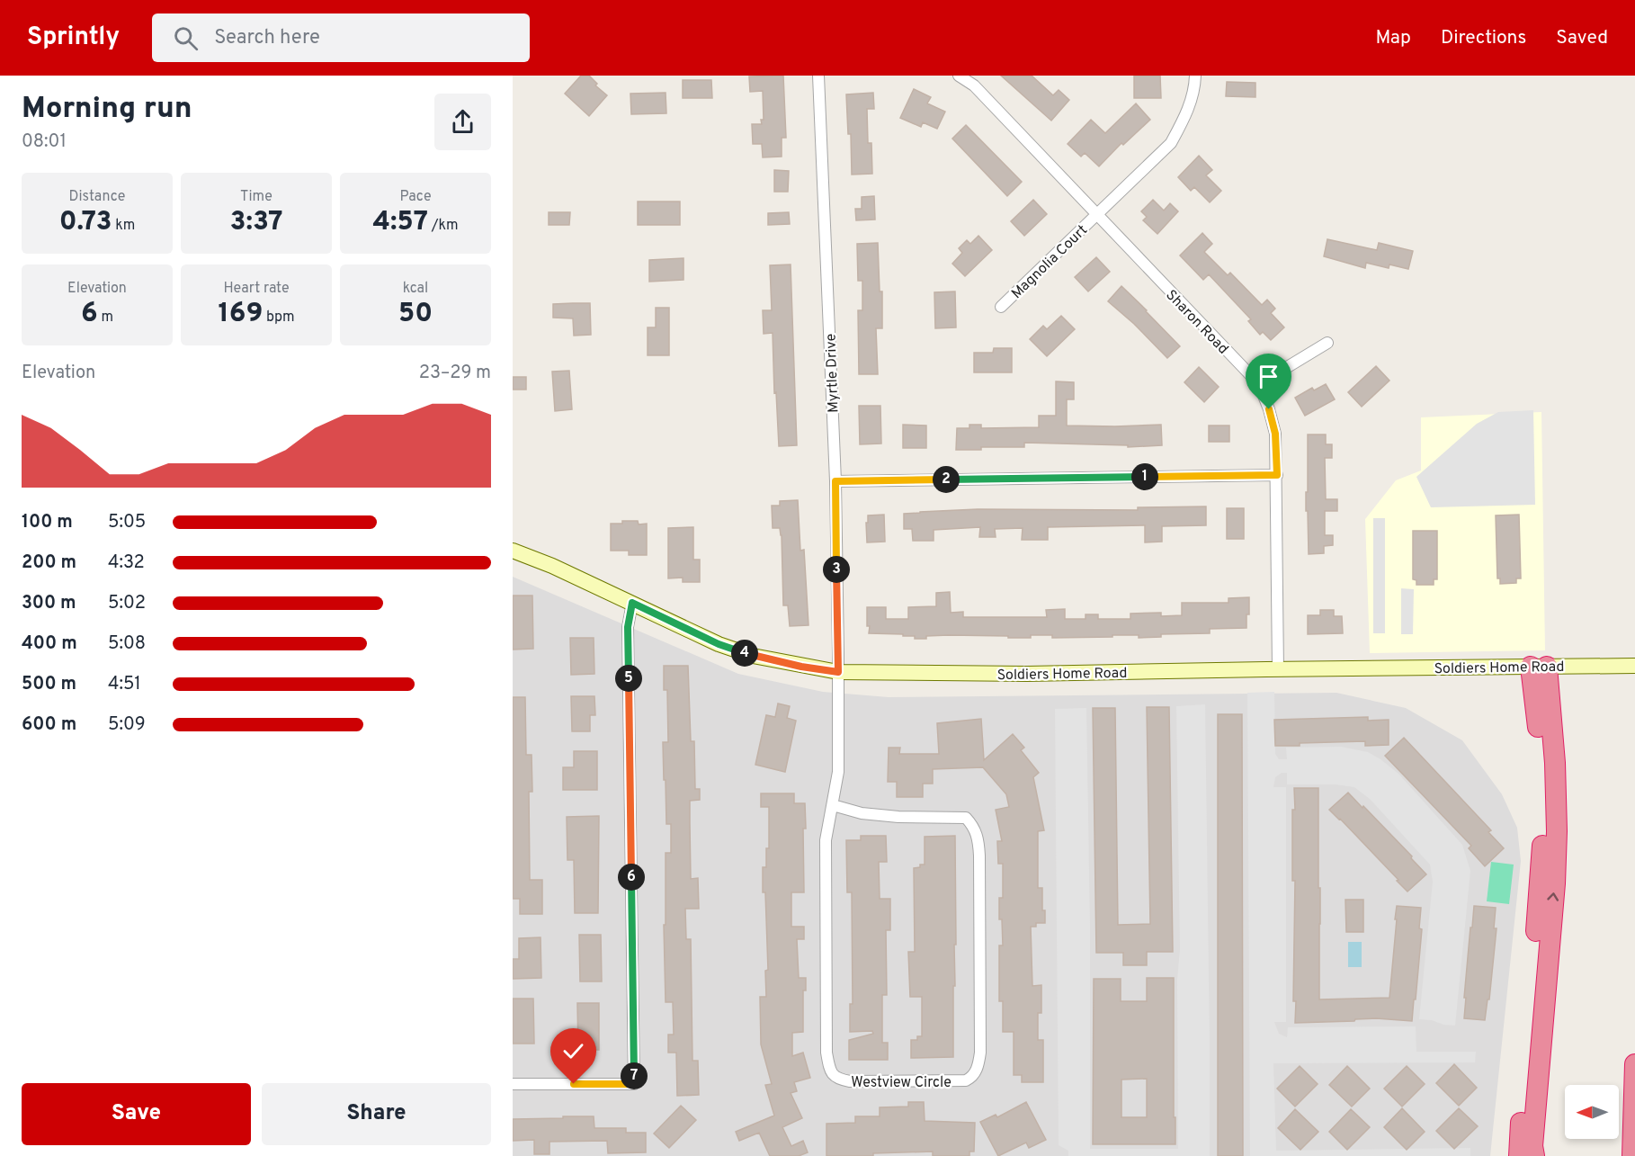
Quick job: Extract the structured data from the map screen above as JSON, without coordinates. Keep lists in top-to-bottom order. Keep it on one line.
{"streets":{"street":["Magnolia Court","Sharon Road","Myrtle Drive","Soldiers Home Road","Westview Circle"]},"crossings":[["Magnolia Court","Sharon Road"],["Sharon Road","Soldiers Home Road"],["Myrtle Drive","Soldiers Home Road"],["Myrtle Drive","Westview Circle"],["Soldiers Home Road","Westview Circle"]],"north":"left","page":{"header":"Sprintly","search":"Search here","nav":["Map","Directions","Saved"],"heading":["Morning run","08:01"],"stats":[["Distance","0.73 km"],["Time","3:37"],["Pace","4:57 /km"],["Elevation","6 m"],["Heart rate","169 bpm"],["kcal","50"]],"chart":["Elevation","23–29 m"],"pins":["1","2","3","4","5","6","7"],"list":[{"name":"100 m","note":"5:05"},{"name":"200 m","note":"4:32"},{"name":"300 m","note":"5:02"},{"name":"400 m","note":"5:08"},{"name":"500 m","note":"4:51"},{"name":"600 m","note":"5:09"}],"buttons":["Save","Share"]}}
